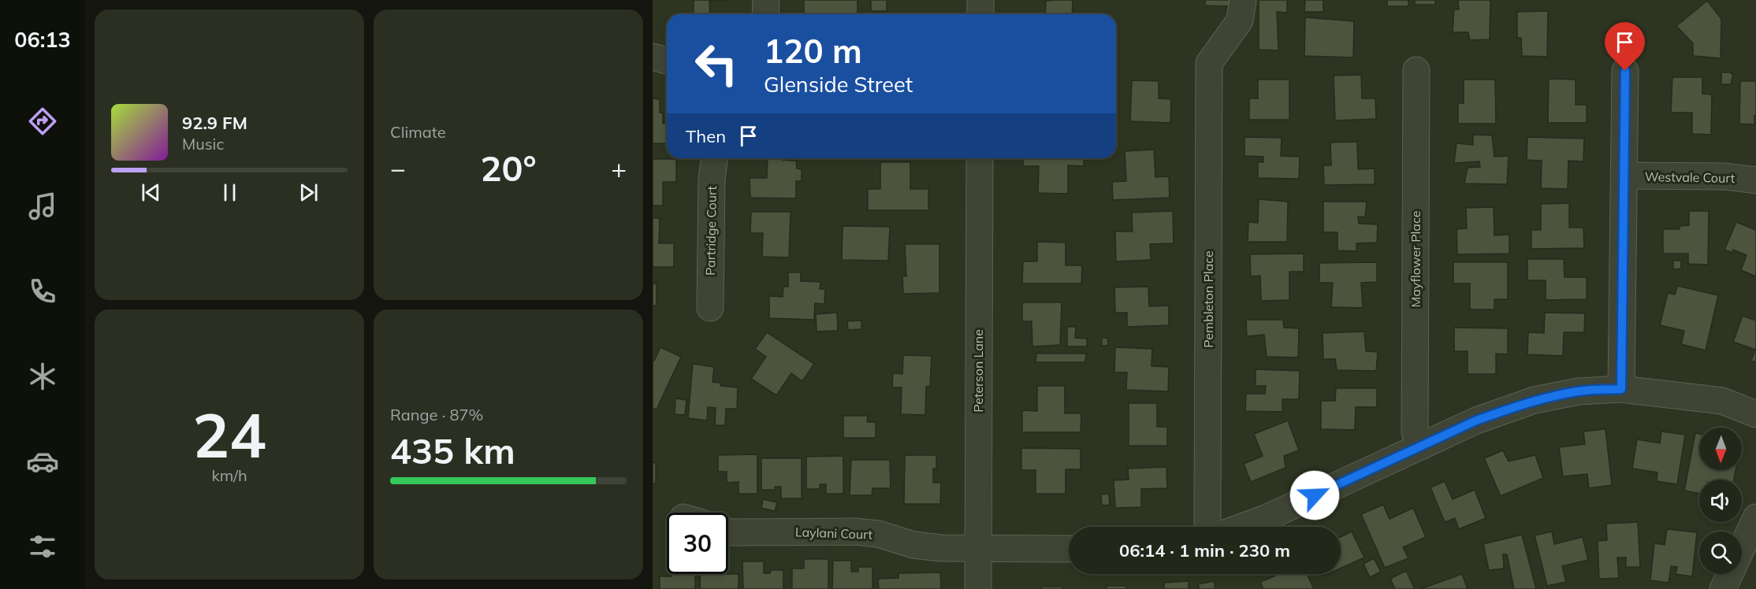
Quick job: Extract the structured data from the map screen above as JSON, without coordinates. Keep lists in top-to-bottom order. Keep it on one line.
{"streets":{"street":["Westvale Court","Partridge Court","Mayflower Place","Pembleton Place","Peterson Lane","Laylani Court"]},"crossings":[["Peterson Lane","Laylani Court"]],"north":"bottom","page":{"tabs":"06:13","tile":["Climate",["24","km/h"],["Range · 87%","435 km"]],"turn":["120 m","Glenside Street"],"song":["92.9 FM","Music"],"then":"Then","heat":["−","20°","+"],"limit":"30","trip":"06:14 · 1 min · 230 m"}}
